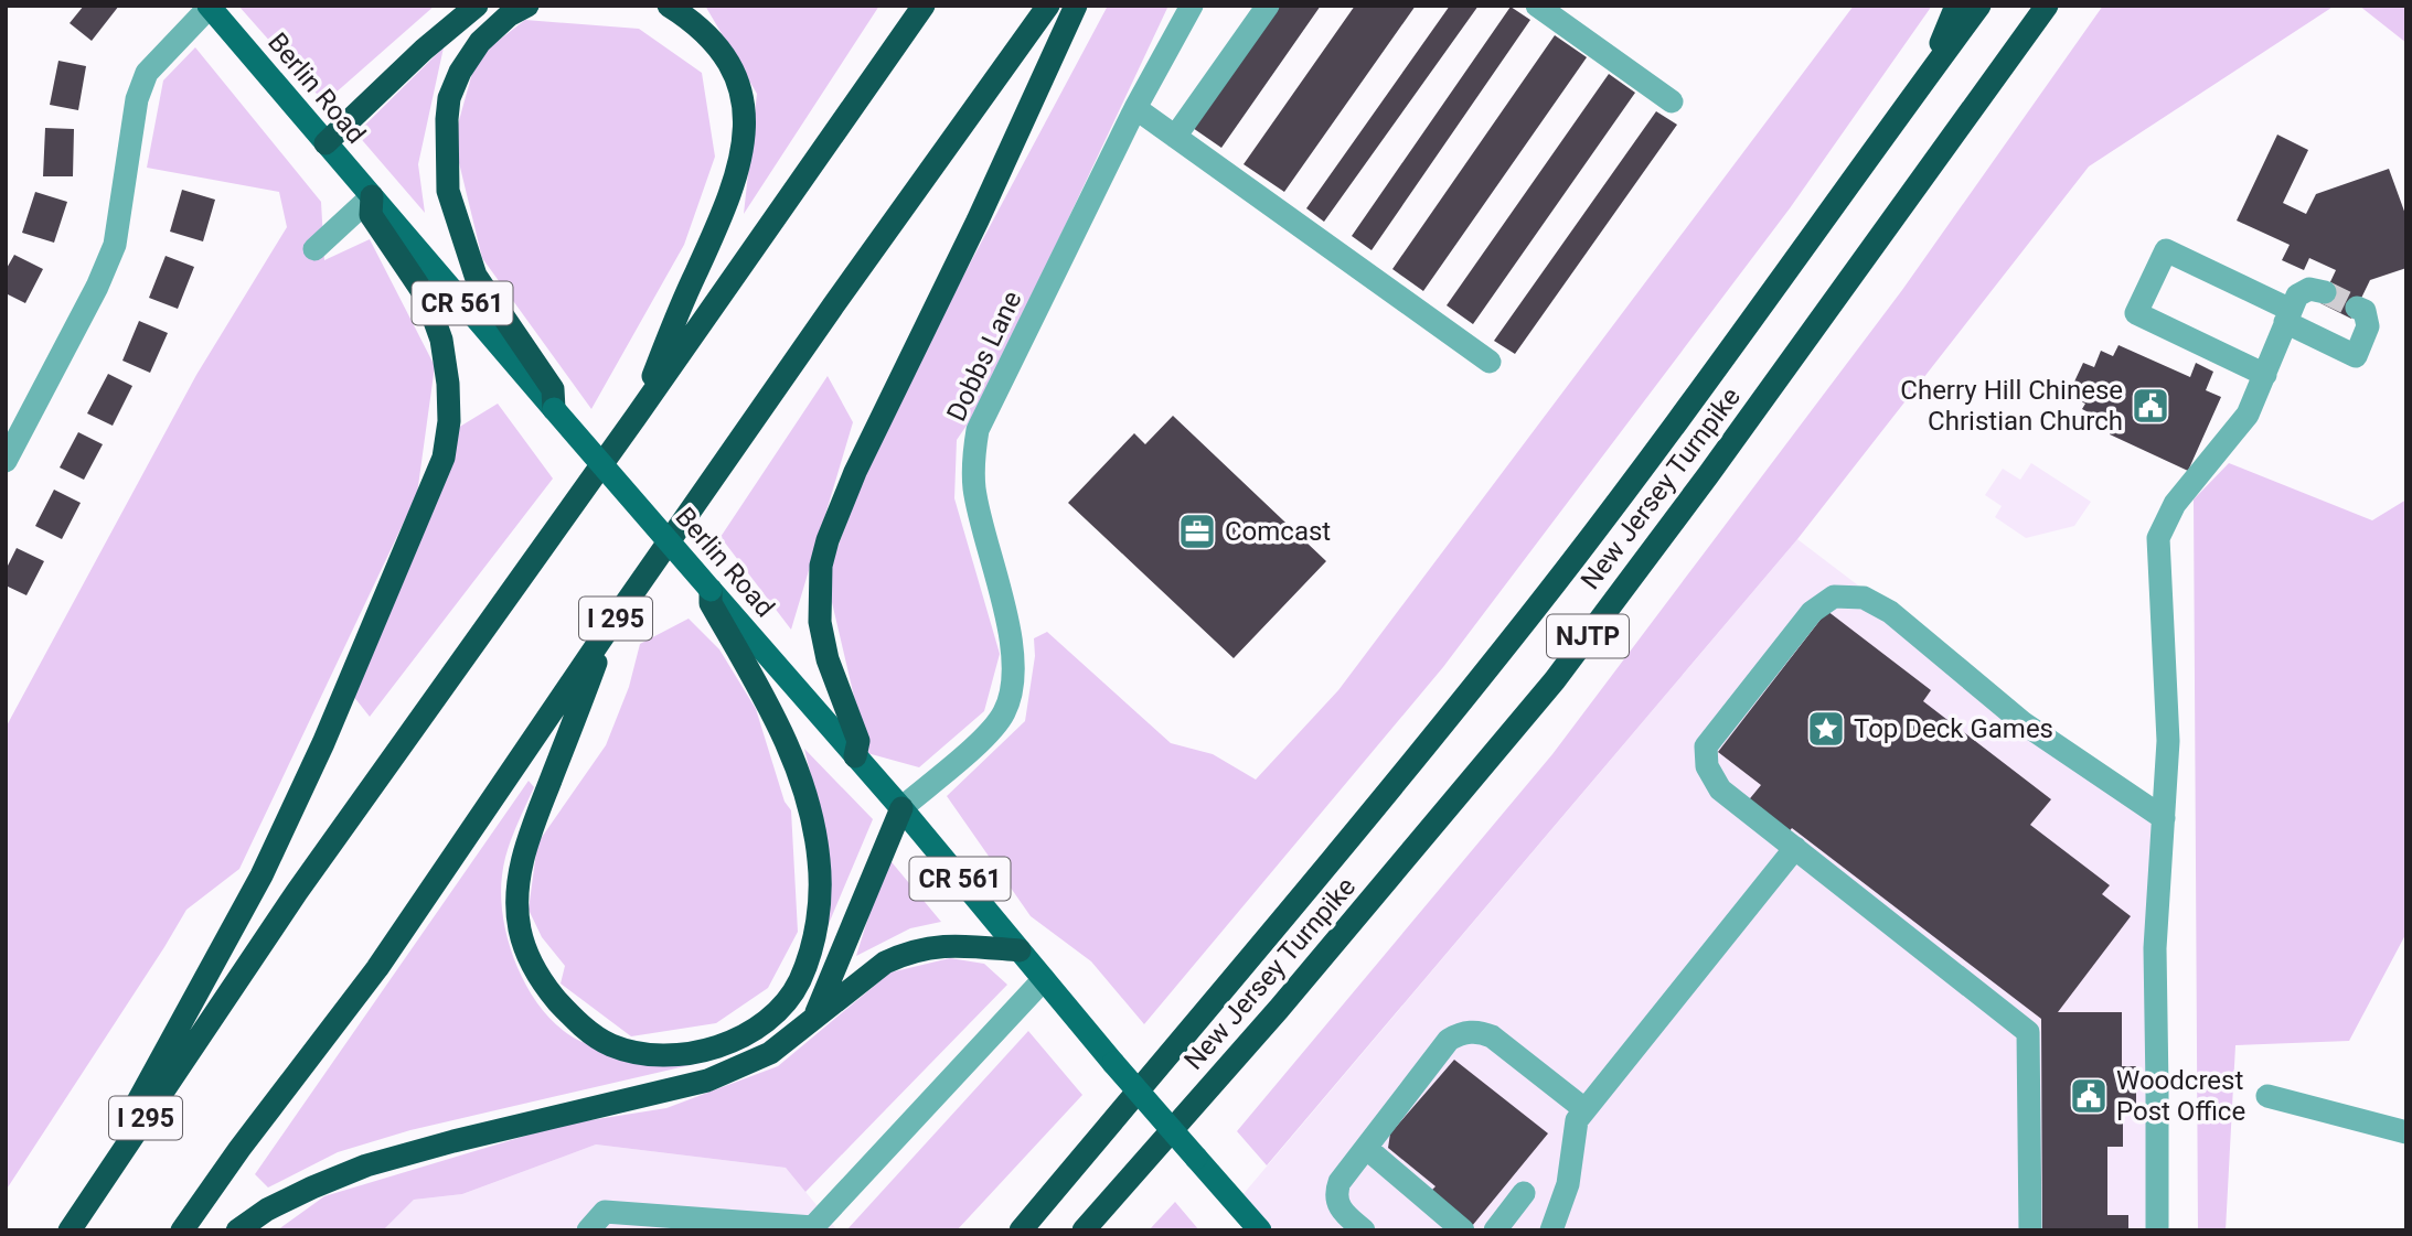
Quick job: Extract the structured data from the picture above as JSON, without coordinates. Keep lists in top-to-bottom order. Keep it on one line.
{"streets":{"highway":["New Jersey Turnpike","I 295","NJTP"],"main road":["Berlin Road","CR 561"],"street":["Dobbs Lane"]},"crossings":[["Berlin Road","Dobbs Lane"]],"places":{"public building":["Cherry Hill Chinese Christian Church","Woodcrest Post Office"],"office":["Comcast"],"place":["Top Deck Games"]}}
